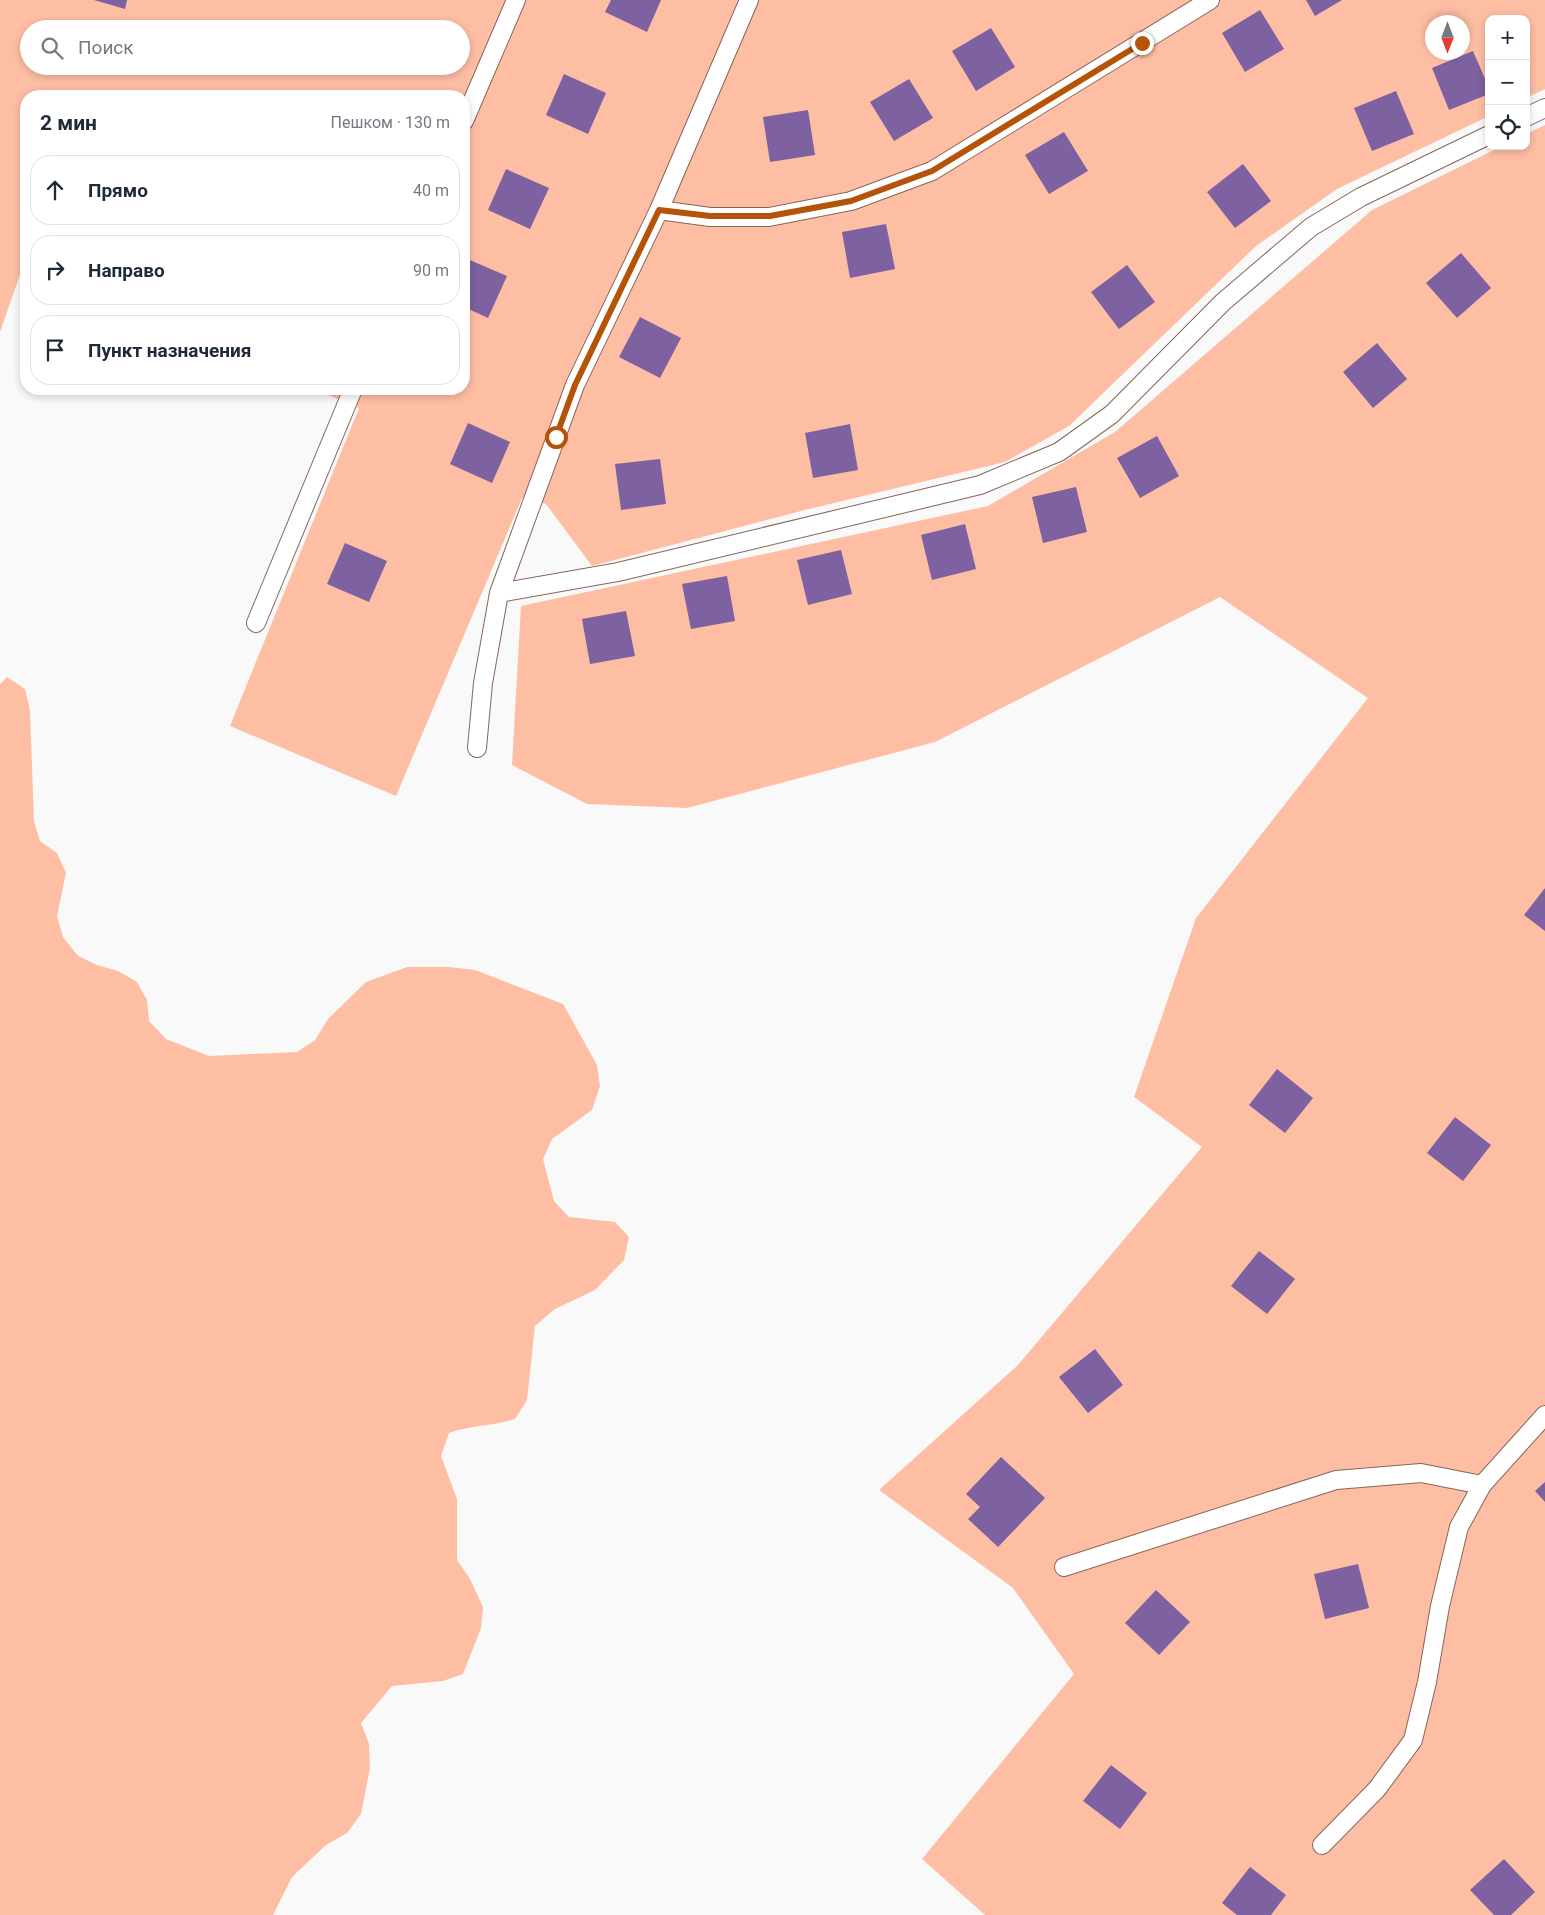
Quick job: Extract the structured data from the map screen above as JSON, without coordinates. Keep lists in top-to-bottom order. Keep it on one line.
{"north":"bottom","page":{"map_buttons":["+","−"],"search":"Поиск","heading":["2 мин","Пешком · 130 m"],"list":[["Прямо","40 m"],["Направо","90 m"],"Пункт назначения"]}}
